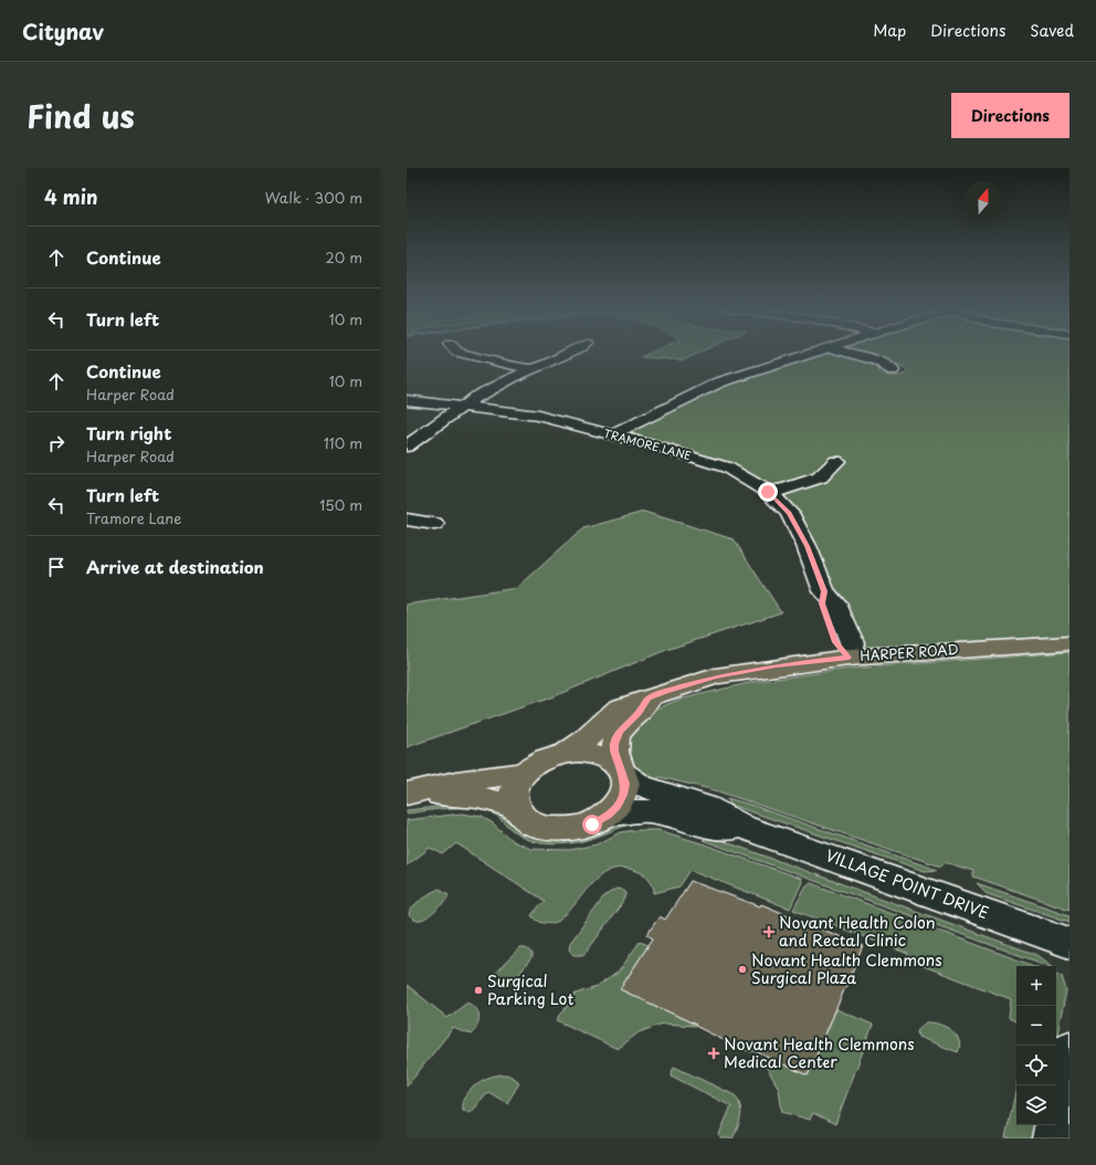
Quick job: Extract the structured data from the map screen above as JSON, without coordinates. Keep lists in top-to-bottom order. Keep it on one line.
{"streets":{"main road":["HARPER ROAD"],"street":["TRAMORE LANE","VILLAGE POINT DRIVE"]},"crossings":[["TRAMORE LANE","HARPER ROAD"],["HARPER ROAD","VILLAGE POINT DRIVE"]],"places":{"health":["Novant Health Colon and Rectal Clinic","Novant Health Clemmons Medical Center"],"other":["Novant Health Clemmons Surgical Plaza","Surgical Parking Lot"]},"north":"top","page":{"header":"Citynav","nav":["Map","Directions","Saved"],"title":"Find us","buttons":"Directions","heading":["4 min","Walk · 300 m"],"list":[["Continue","20 m"],["Turn left","10 m"],["Continue","Harper Road","10 m"],["Turn right","Harper Road","110 m"],["Turn left","Tramore Lane","150 m"],"Arrive at destination"],"map_buttons":["+","−"]}}
